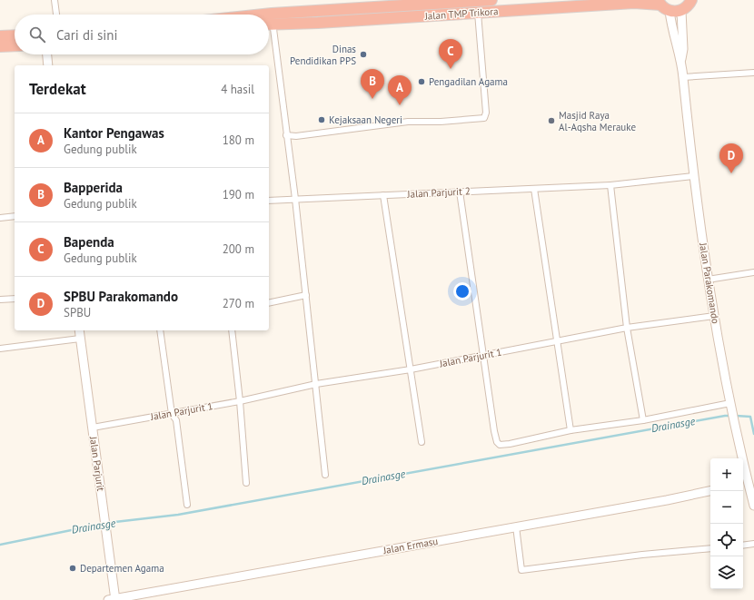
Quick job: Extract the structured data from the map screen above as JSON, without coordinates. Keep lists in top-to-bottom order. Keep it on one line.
{"streets":{"highway":["Jalan TMP Trikora"],"street":["Jalan Parjurit 2","Jalan Parakomando","Jalan Parjurit 1","Jalan Parjurit","Jalan Ermasu"]},"crossings":[["Jalan Parakomando","Jalan Parjurit 1"],["Jalan Parjurit 1","Jalan Parjurit"],["Jalan Parjurit","Jalan Ermasu"]],"water":["Drainasge"],"places":["Dinas Pendidikan PPS","Pengadilan Agama","Kejaksaan Negeri","Masjid Raya Al-Aqsha Merauke","Departemen Agama"],"page":{"search":"Cari di sini","pins":["C","B","A","D"],"heading":["Terdekat","4 hasil"],"list":[{"mark":"A","name":"Kantor Pengawas","note":"Gedung publik","value":"180 m"},{"mark":"B","name":"Bapperida","note":"Gedung publik","value":"190 m"},{"mark":"C","name":"Bapenda","note":"Gedung publik","value":"200 m"},{"mark":"D","name":"SPBU Parakomando","note":"SPBU","value":"270 m"}],"map_buttons":["+","−"]}}
